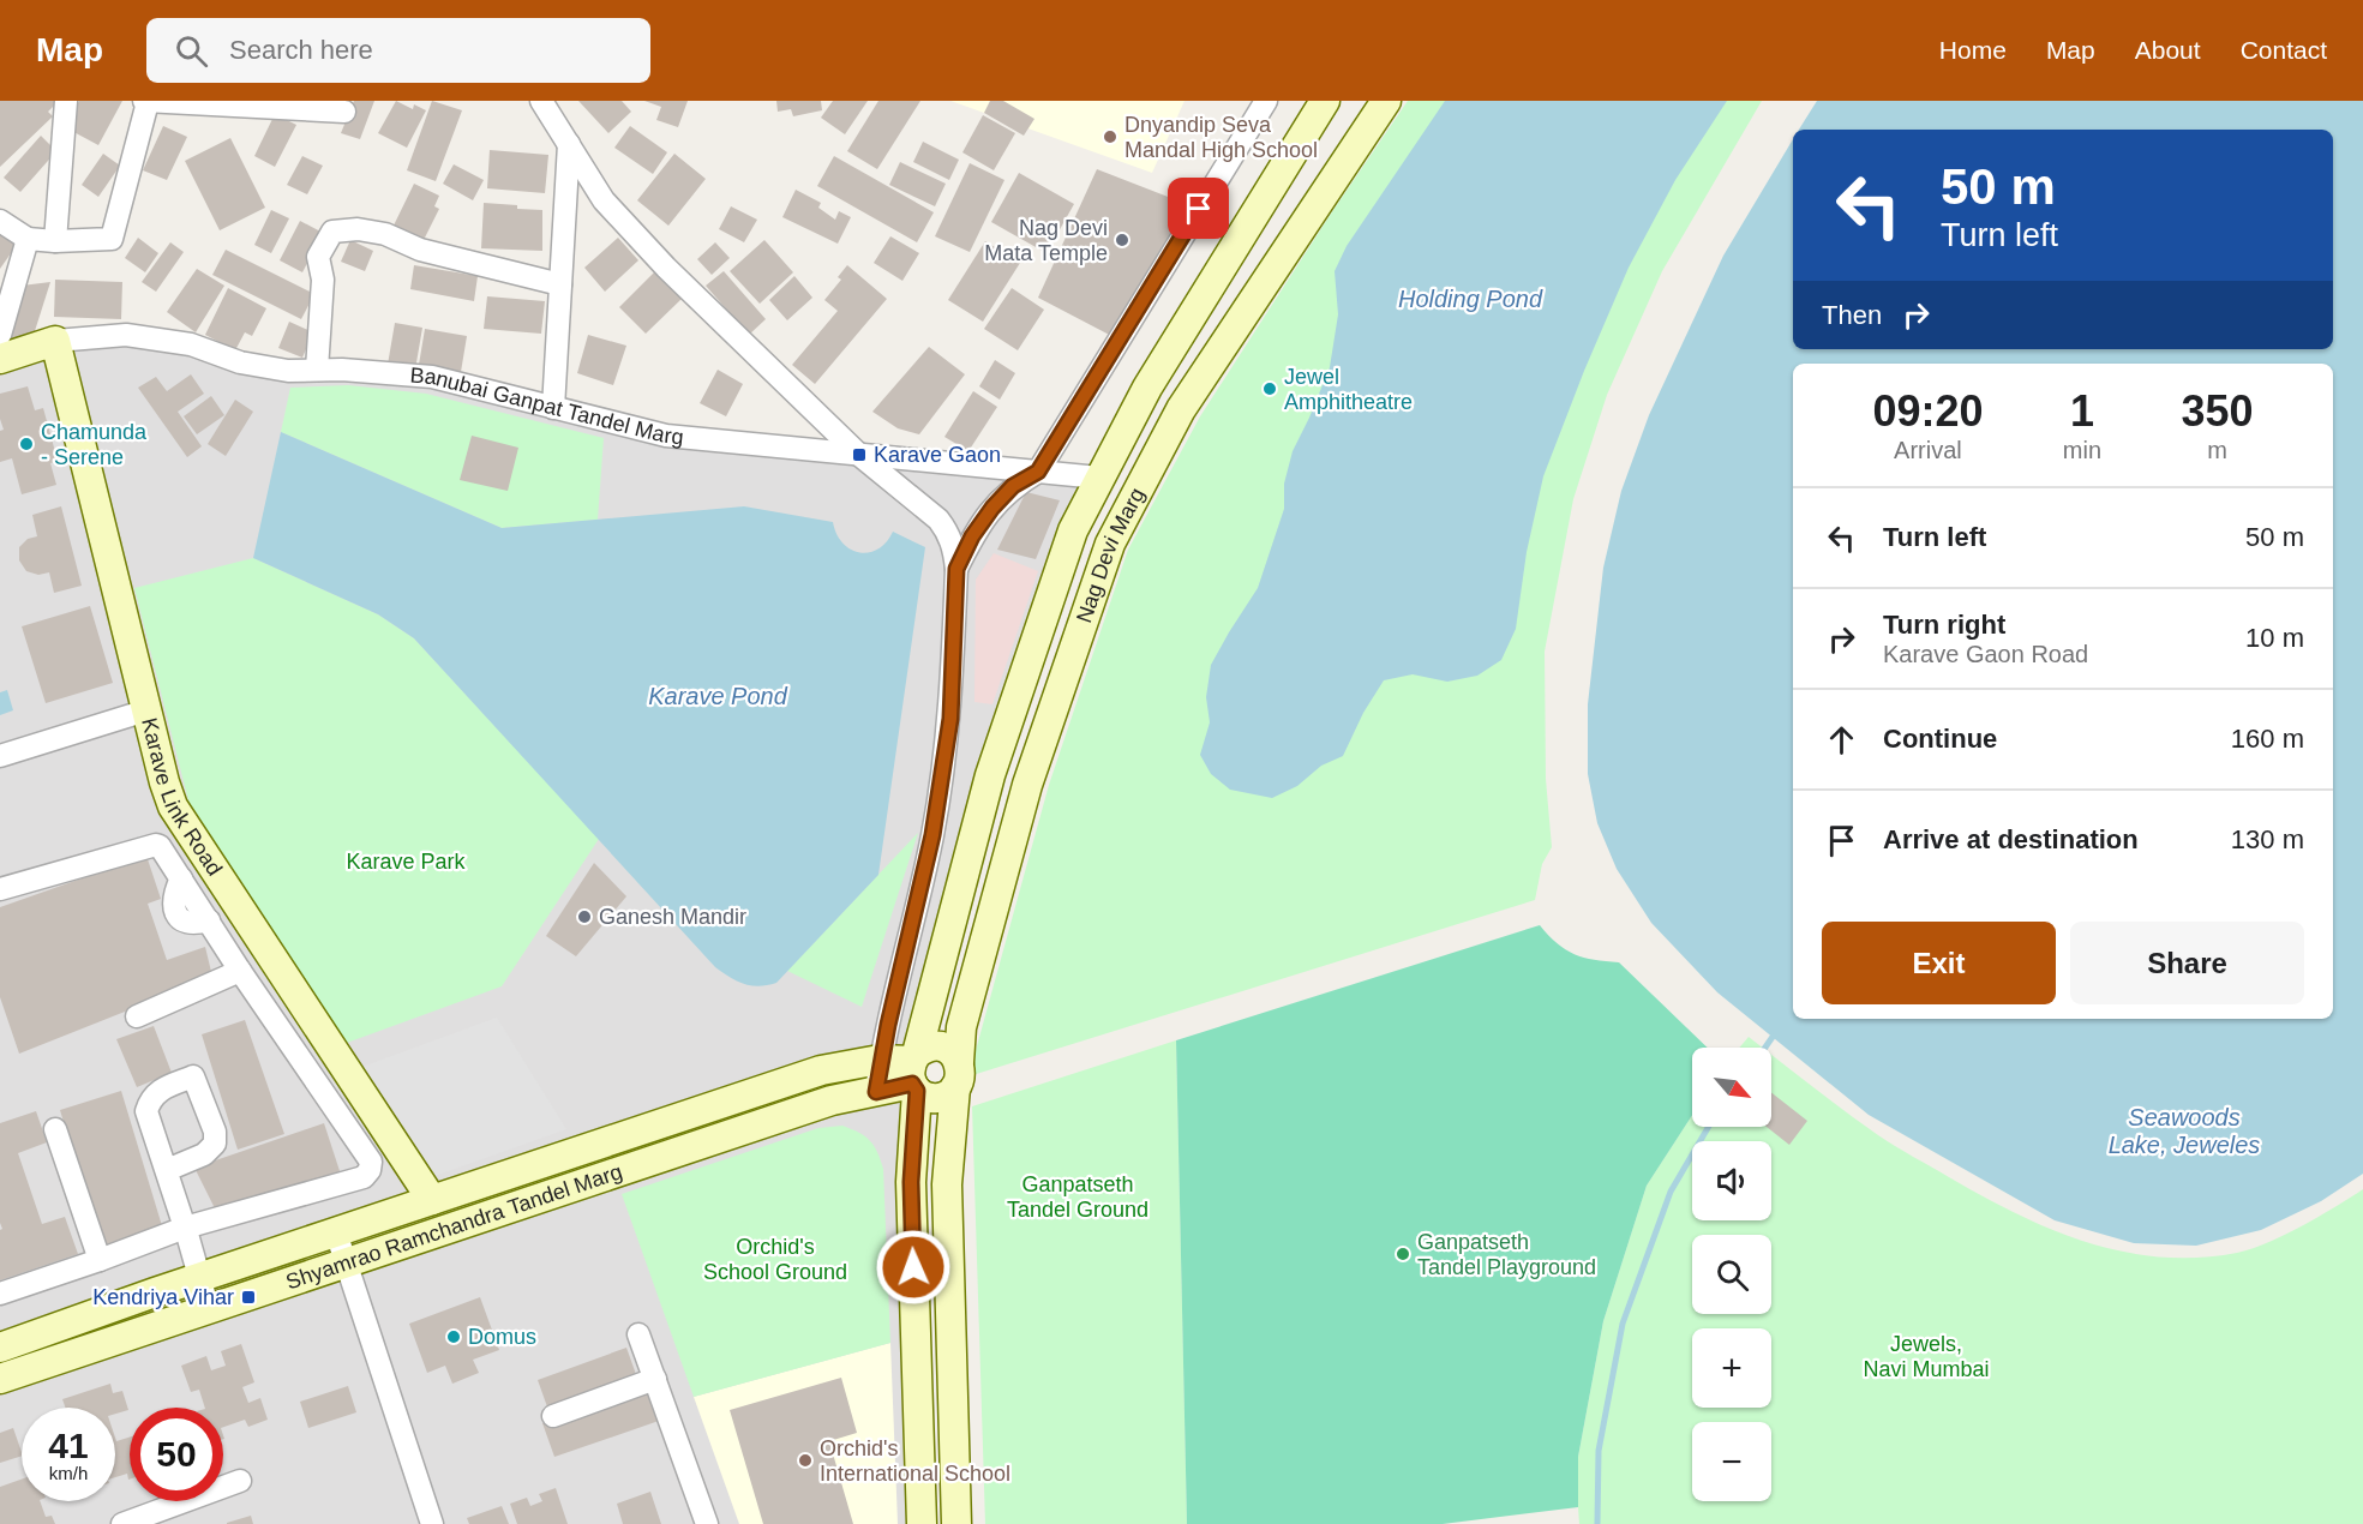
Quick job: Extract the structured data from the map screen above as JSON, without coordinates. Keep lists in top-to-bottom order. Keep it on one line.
{"streets":{"main road":["Banubai Ganpat Tandel Marg","Nag Devi Marg","Karave Link Road","Shyamrao Ramchandra Tandel Marg"]},"crossings":[["Banubai Ganpat Tandel Marg","Nag Devi Marg"],["Banubai Ganpat Tandel Marg","Karave Link Road"],["Nag Devi Marg","Shyamrao Ramchandra Tandel Marg"],["Karave Link Road","Shyamrao Ramchandra Tandel Marg"]],"water":["Holding Pond","Karave Pond","Seawoods Lake, Jeweles"],"parks":["Karave Park","Ganpatseth Tandel Ground","Orchid's School Ground","Jewels, Navi Mumbai"],"places":{"other":["Dnyandip Seva Mandal High School","Nag Devi Mata Temple","Jewel Amphitheatre","Chamunda - Serene","Ganesh Mandir","Ganpatseth Tandel Playground","Domus","Orchid's International School"],"transit":["Karave Gaon","Kendriya Vihar"]},"north":"bottom right","page":{"header":"Map","search":"Search here","nav":["Home","Map","About","Contact"],"turn":["50 m","Turn left"],"then":"Then","eta":["09:20","Arrival","1","min","350","m"],"list":[{"name":"Turn left","value":"50 m"},{"name":"Turn right","note":"Karave Gaon Road","value":"10 m"},{"name":"Continue","value":"160 m"},{"name":"Arrive at destination","value":"130 m"}],"buttons":["Exit","Share"],"map_buttons":["+","−"],"speed":"41 km/h","limit":"50"}}
